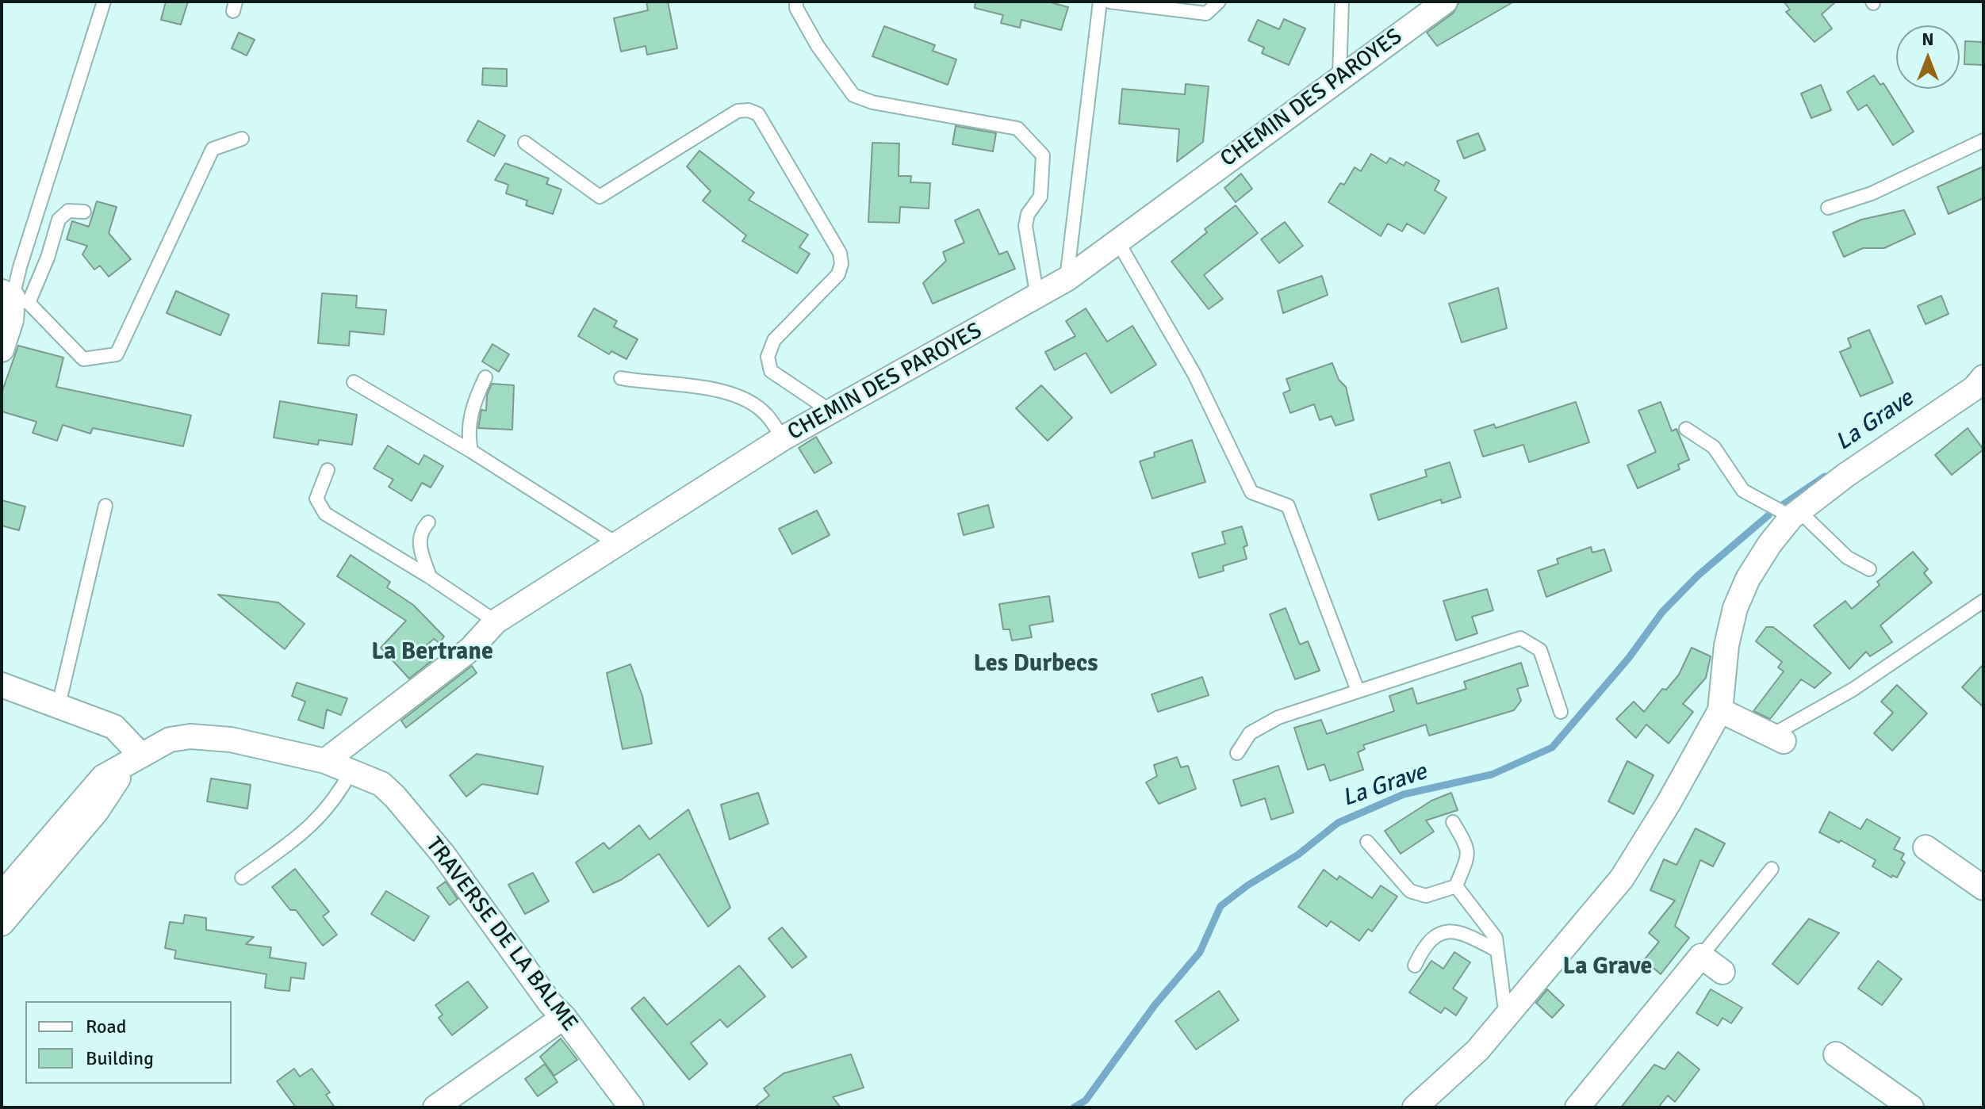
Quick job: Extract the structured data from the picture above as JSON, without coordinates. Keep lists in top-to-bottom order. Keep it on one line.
{"streets":{"street":["CHEMIN DES PAROYES","TRAVERSE DE LA BALME"]},"crossings":[["CHEMIN DES PAROYES","TRAVERSE DE LA BALME"]],"districts":["La Bertrane","Les Durbecs","La Grave"],"water":["La Grave"],"legend":["Road","Building"],"north":"top"}
